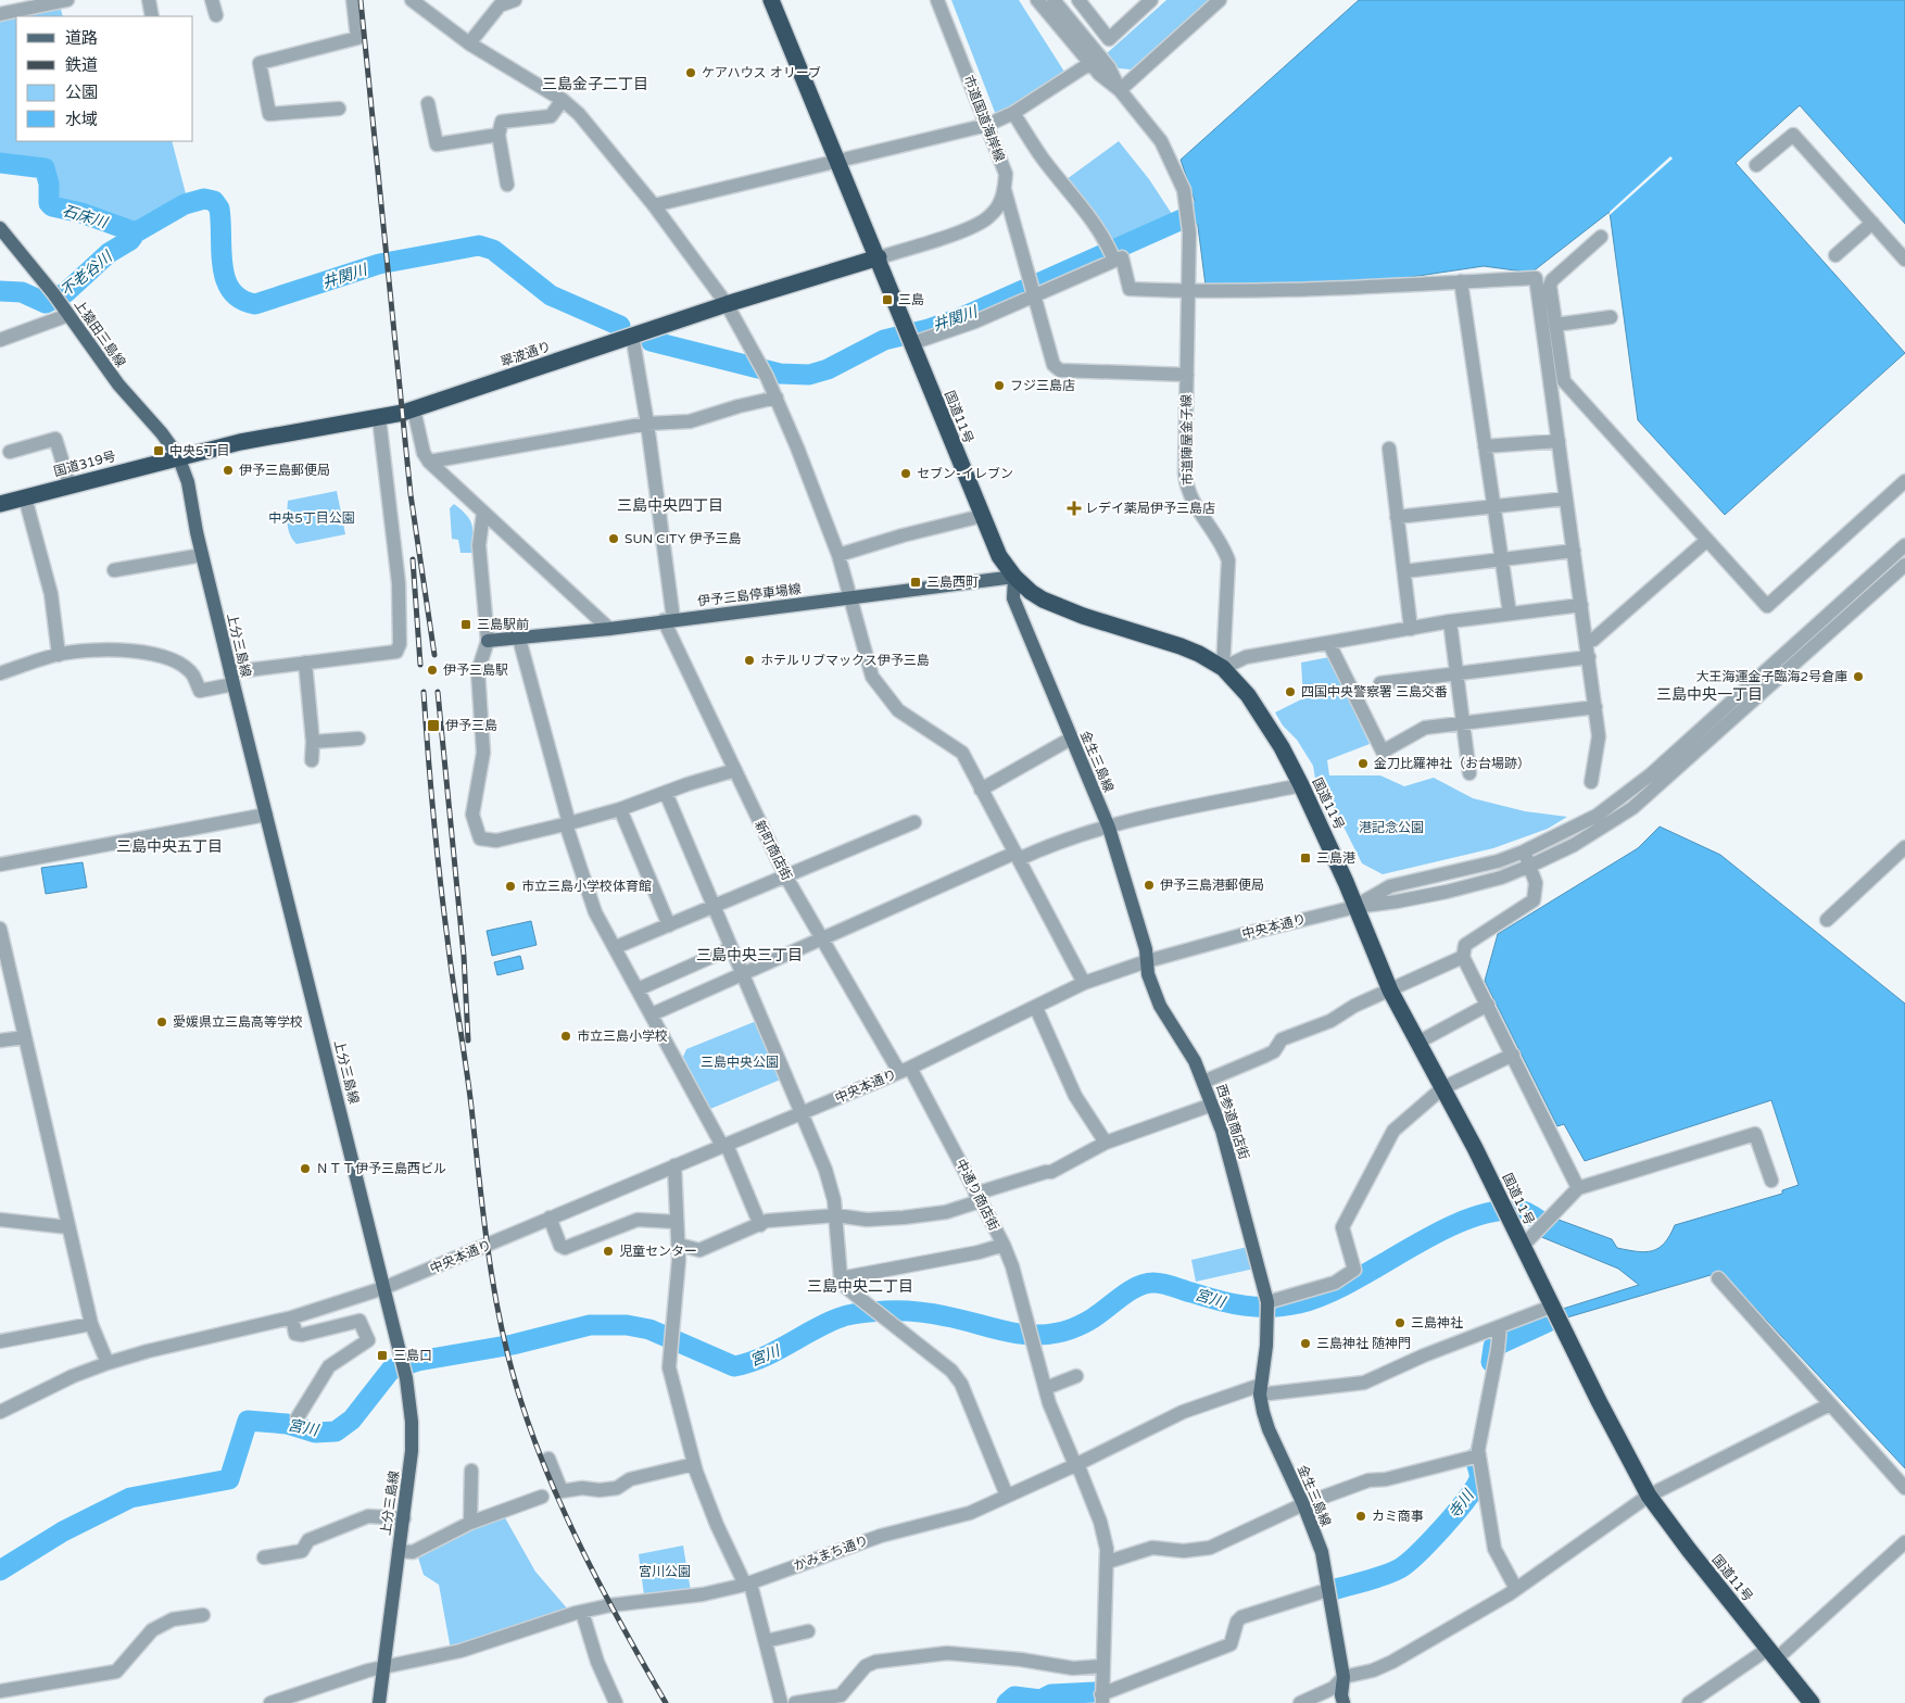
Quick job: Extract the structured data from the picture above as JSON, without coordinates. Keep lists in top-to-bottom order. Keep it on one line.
{"streets":{"highway":["翠波通り","国道11号","国道319号"],"main road":["上猿田三島線","伊予三島停車場線","上分三島線","金生三島線","西参道商店街"],"street":["市道国道海岸線","市道陣屋金子線","新町商店街","中央本通り","中通り商店街","かみまち通り"]},"crossings":[["市道国道海岸線","市道陣屋金子線"],["上猿田三島線","翠波通り"],["上猿田三島線","国道319号"],["上猿田三島線","上分三島線"],["翠波通り","国道11号"],["翠波通り","国道319号"],["翠波通り","上分三島線"],["翠波通り","新町商店街"],["国道11号","市道陣屋金子線"],["国道11号","伊予三島停車場線"],["国道11号","金生三島線"],["国道11号","中央本通り"],["国道11号","かみまち通り"],["国道319号","上分三島線"],["伊予三島停車場線","金生三島線"],["伊予三島停車場線","新町商店街"],["上分三島線","中央本通り"],["上分三島線","かみまち通り"],["金生三島線","中央本通り"],["金生三島線","西参道商店街"],["金生三島線","かみまち通り"],["新町商店街","中央本通り"],["新町商店街","中通り商店街"],["中央本通り","西参道商店街"],["中央本通り","中通り商店街"],["中通り商店街","かみまち通り"]],"districts":["三島金子二丁目","三島中央四丁目","三島中央一丁目","三島中央五丁目","三島中央三丁目","三島中央二丁目"],"water":["石床川","不老谷川","井関川","宮川","寺川"],"parks":["中央5丁目公園","港記念公園","三島中央公園","宮川公園"],"places":{"other":["ケアハウス オリーブ","フジ三島店","伊予三島郵便局","セブン-イレブン","SUN CITY 伊予三島","ホテルリブマックス伊予三島","伊予三島駅","大王海運金子臨海2号倉庫","四国中央警察署 三島交番","金刀比羅神社（お台場跡）","伊予三島港郵便局","市立三島小学校体育館","愛媛県立三島高等学校","市立三島小学校","ＮＴＴ伊予三島西ビル","児童センター","三島神社","三島神社 随神門","カミ商事"],"transit":["三島","中央5丁目","三島西町","三島駅前","伊予三島","三島港","三島口"],"health":["レデイ薬局伊予三島店"]},"legend":["道路","鉄道","公園","水域"]}
